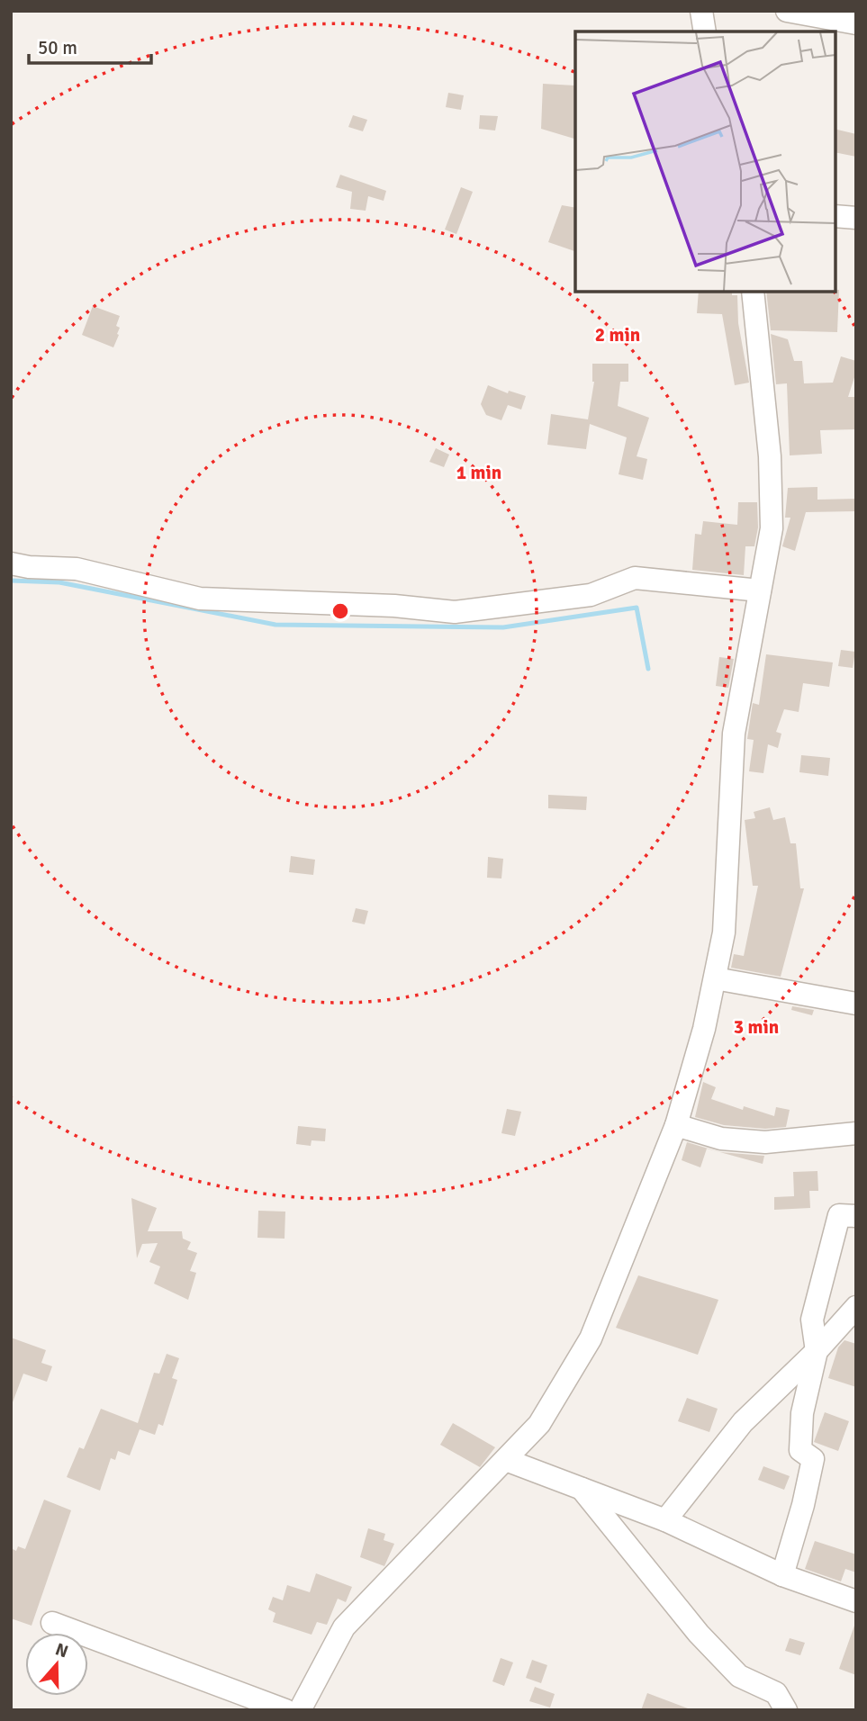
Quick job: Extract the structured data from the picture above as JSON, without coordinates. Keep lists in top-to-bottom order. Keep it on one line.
{"scale_bar":"50 m","north":"top","rings":["2 min","1 min","3 min"]}
